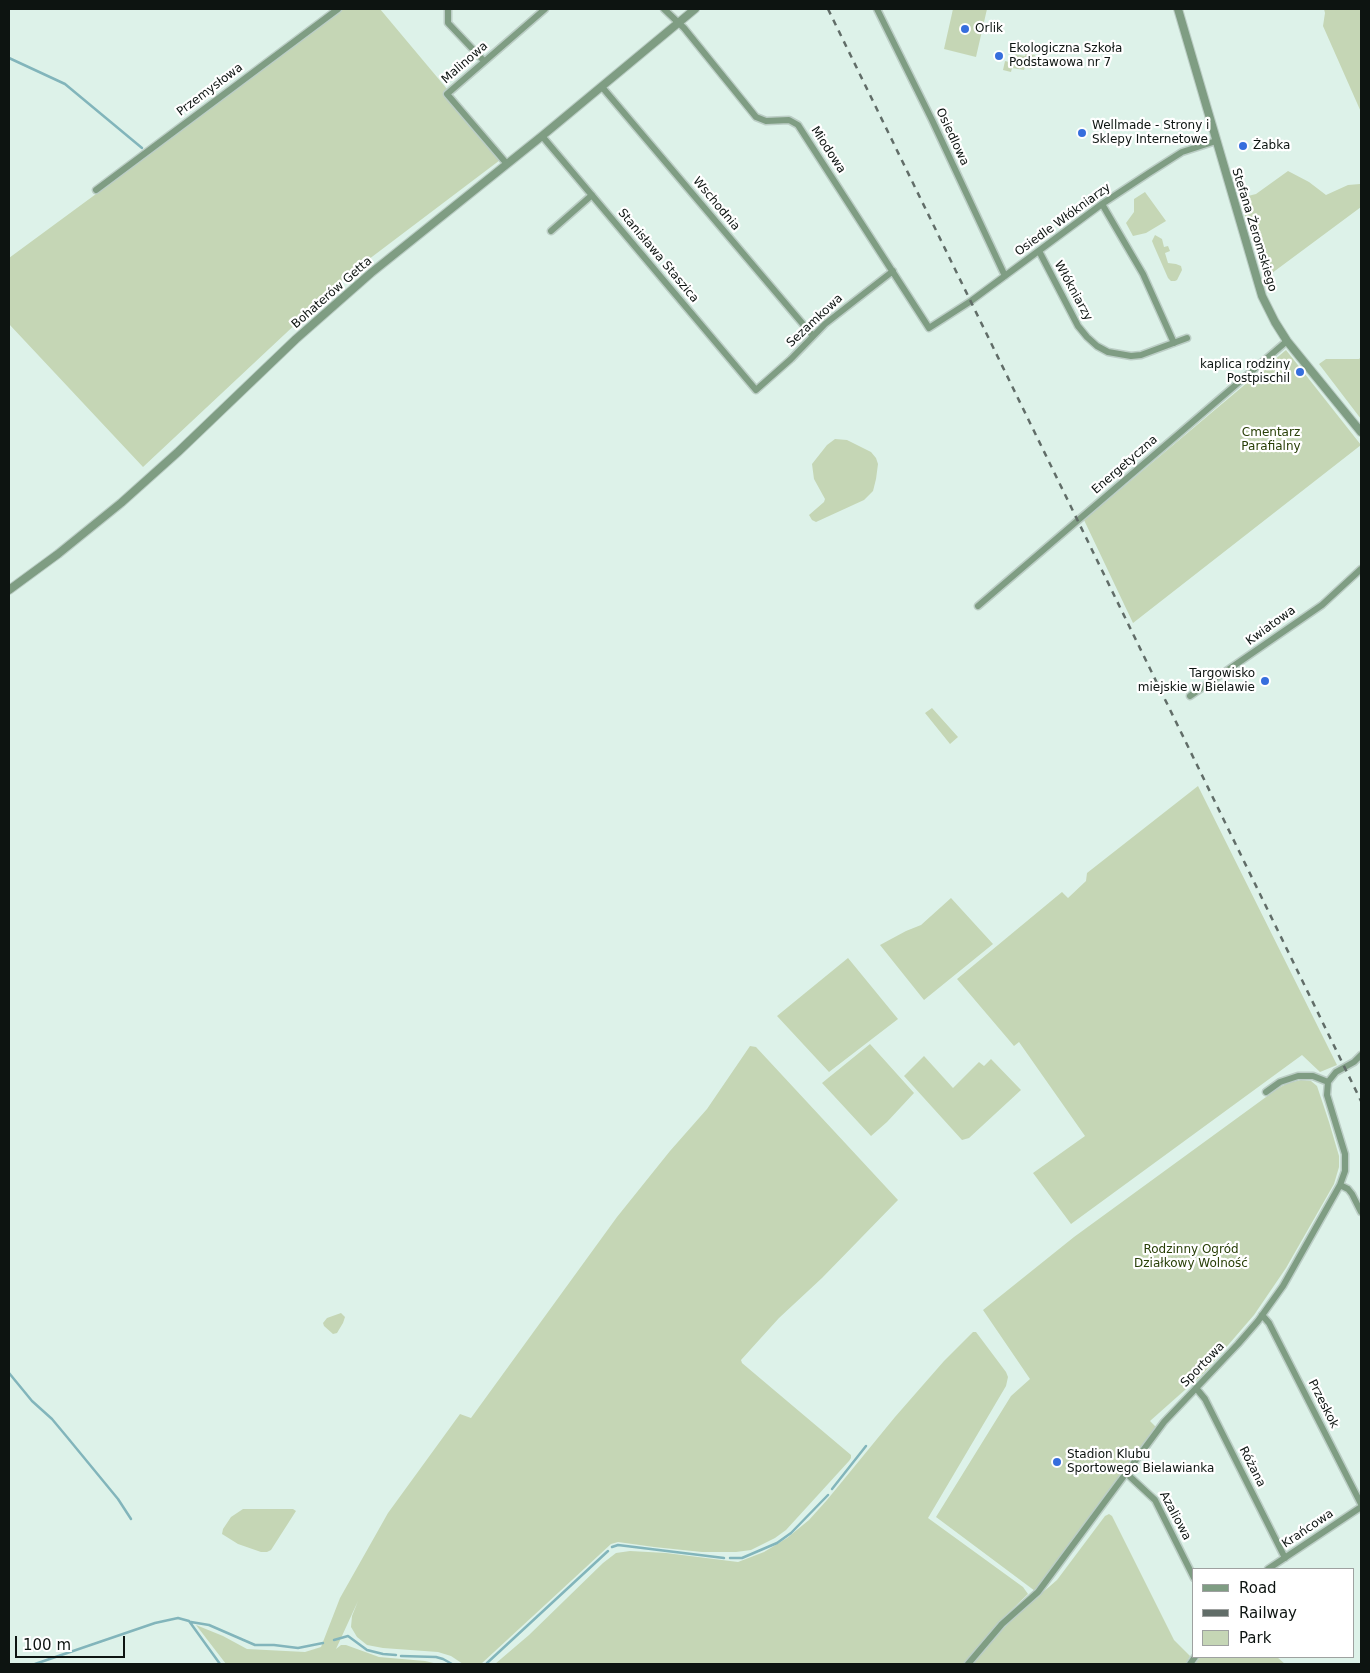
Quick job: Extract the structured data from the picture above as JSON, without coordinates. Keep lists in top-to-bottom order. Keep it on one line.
{"streets":{"street":["Malinowa","Przemysłowa","Osiedlowa","Miodowa","Wschodnia","Osiedle Włókniarzy","Stefana Żeromskiego","Stanisława Staszica","Włókniarzy","Bohaterów Getta","Sezamkowa","Energetyczna","Kwiatowa","Sportowa","Przeskok","Różana","Azaliowa","Krańcowa"]},"crossings":[["Malinowa","Bohaterów Getta"],["Osiedlowa","Osiedle Włókniarzy"],["Miodowa","Osiedle Włókniarzy"],["Miodowa","Bohaterów Getta"],["Miodowa","Sezamkowa"],["Wschodnia","Bohaterów Getta"],["Wschodnia","Sezamkowa"],["Osiedle Włókniarzy","Stefana Żeromskiego"],["Osiedle Włókniarzy","Włókniarzy"],["Stefana Żeromskiego","Energetyczna"],["Stanisława Staszica","Bohaterów Getta"],["Stanisława Staszica","Sezamkowa"],["Sportowa","Przeskok"],["Sportowa","Różana"],["Sportowa","Azaliowa"],["Przeskok","Krańcowa"],["Różana","Krańcowa"]],"parks":["Cmentarz Parafialny","Rodzinny Ogród Działkowy Wolność"],"places":["Orlik","Ekologiczna Szkoła Podstawowa nr 7","Wellmade - Strony i Sklepy Internetowe","Żabka","kaplica rodziny Postpischil","Targowisko miejskie w Bielawie","Stadion Klubu Sportowego Bielawianka"],"legend":["Road","Railway","Park"],"scale_bar":"100 m"}
